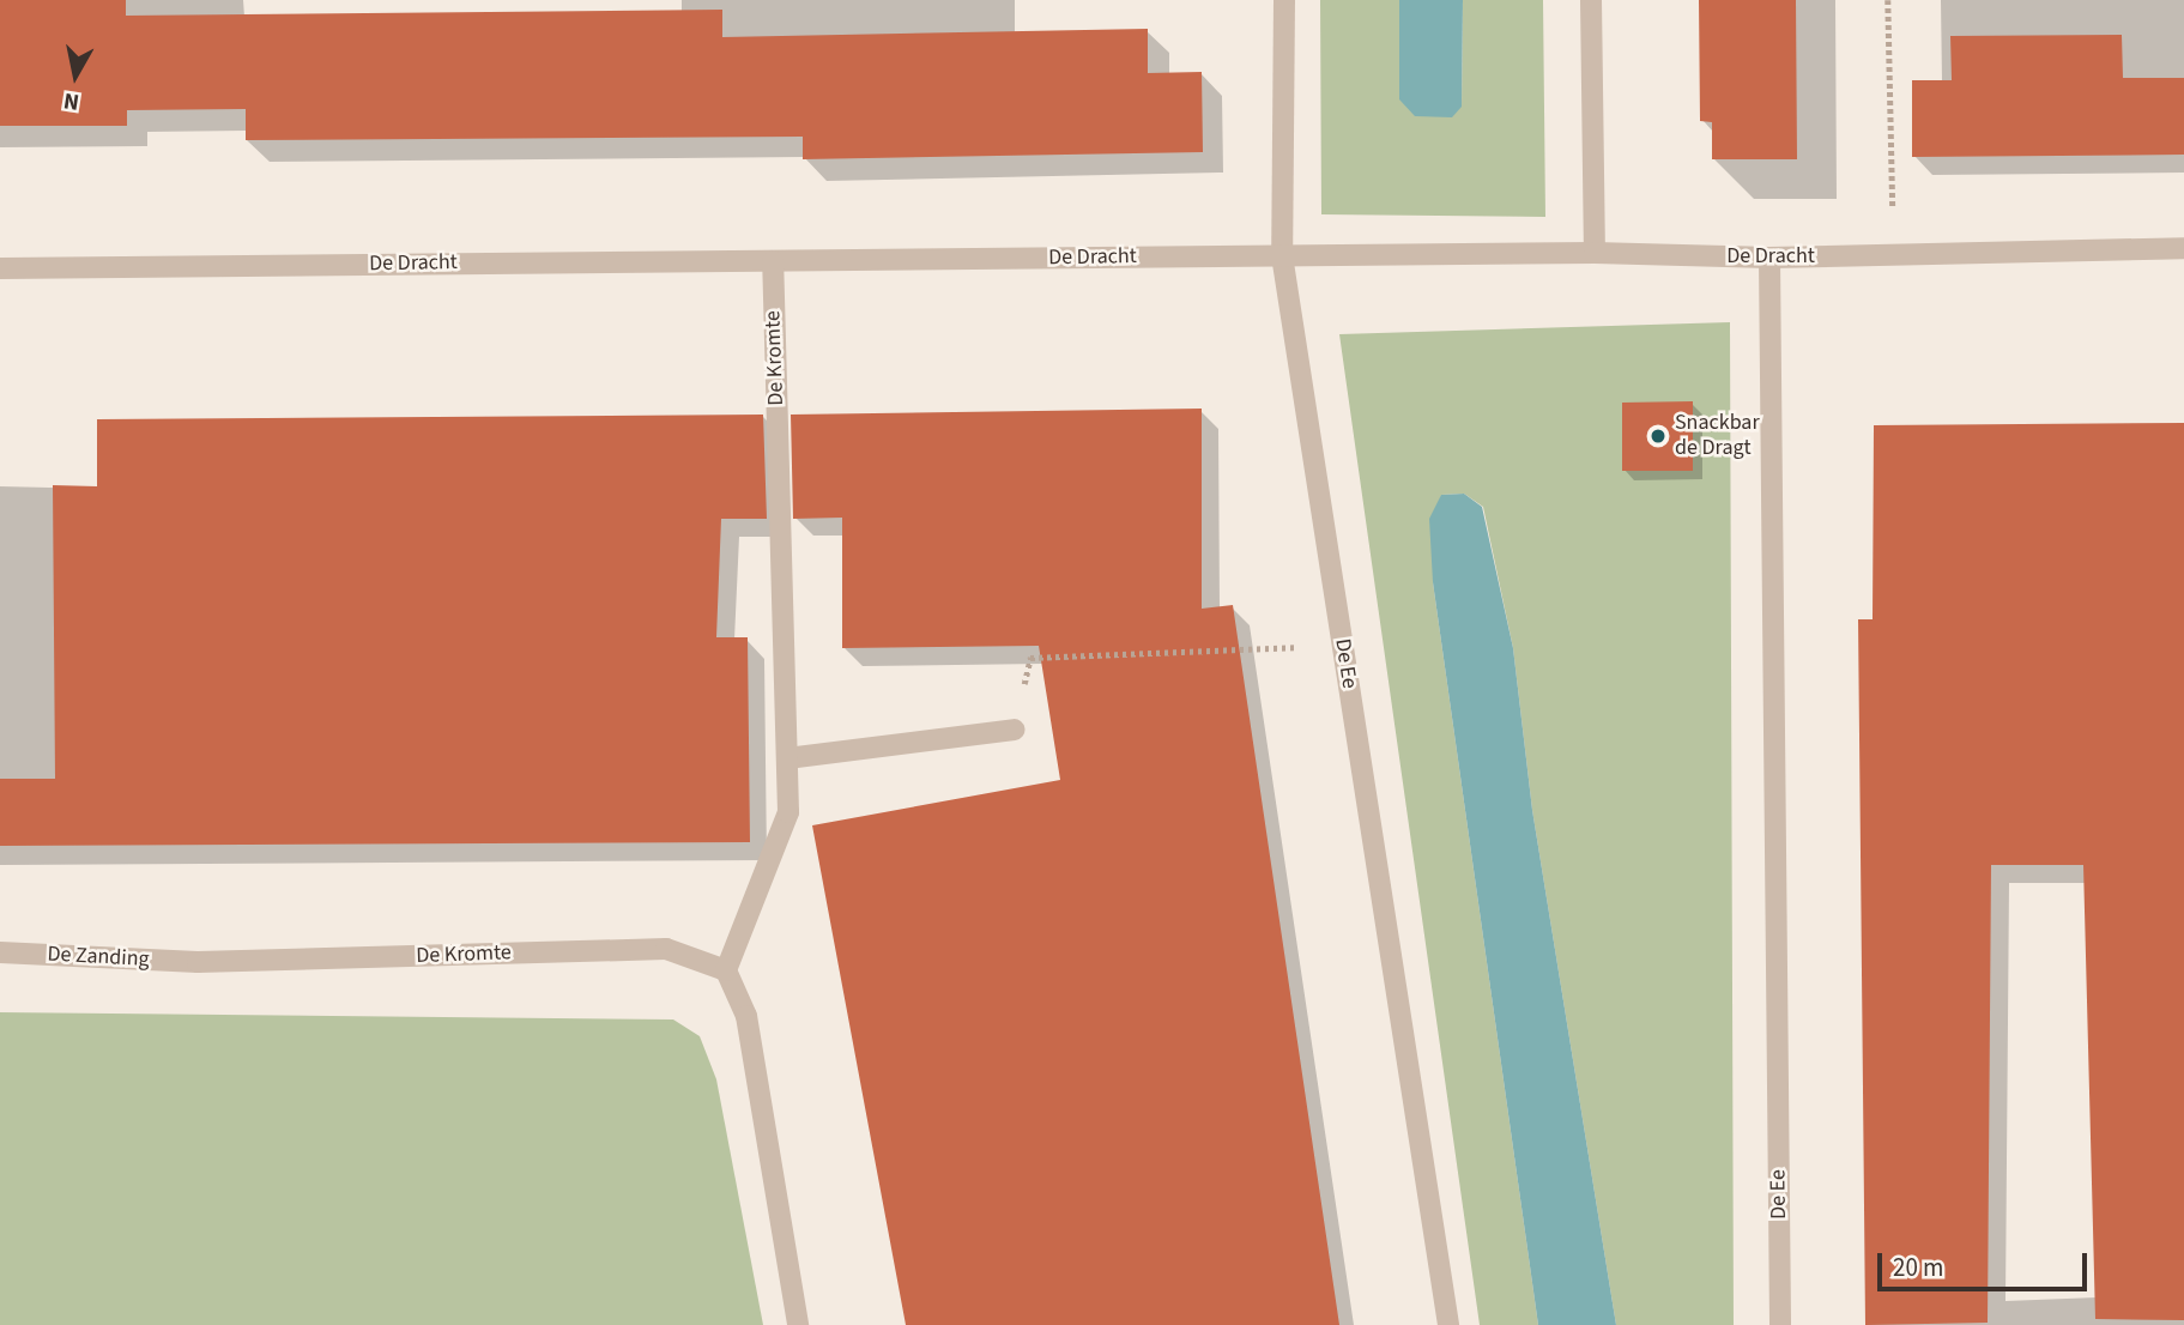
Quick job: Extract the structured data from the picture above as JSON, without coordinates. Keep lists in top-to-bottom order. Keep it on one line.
{"streets":{"street":["De Dracht","De Kromte","De Ee","De Zanding"]},"crossings":[["De Dracht","De Kromte"],["De Dracht","De Ee"],["De Kromte","De Zanding"]],"places":["Snackbar de Dragt"],"scale_bar":"20 m","north":"bottom"}
